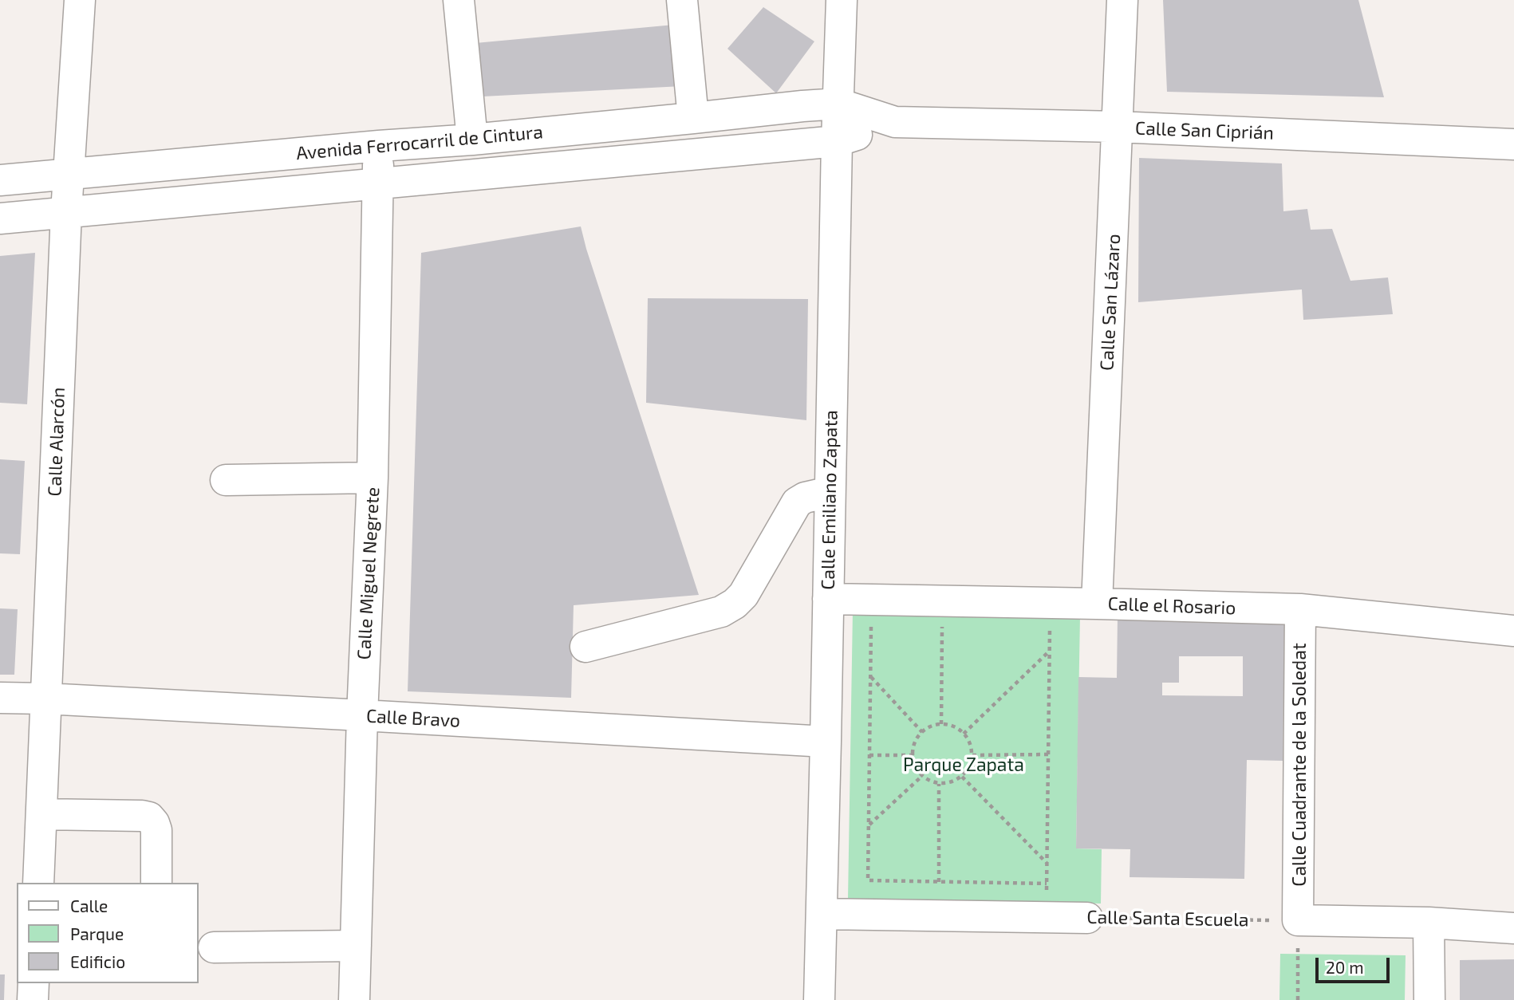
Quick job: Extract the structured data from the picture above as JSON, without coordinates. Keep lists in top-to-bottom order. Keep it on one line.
{"streets":{"street":["Calle San Ciprián","Avenida Ferrocarril de Cintura","Calle San Lázaro","Calle Alarcón","Calle Emiliano Zapata","Calle Miguel Negrete","Calle el Rosario","Calle Bravo","Calle Cuadrante de la Soledat","Calle Santa Escuela"]},"crossings":[["Calle San Ciprián","Avenida Ferrocarril de Cintura"],["Calle San Ciprián","Calle San Lázaro"],["Calle San Ciprián","Calle Emiliano Zapata"],["Avenida Ferrocarril de Cintura","Calle Alarcón"],["Avenida Ferrocarril de Cintura","Calle Emiliano Zapata"],["Avenida Ferrocarril de Cintura","Calle Miguel Negrete"],["Calle San Lázaro","Calle el Rosario"],["Calle Alarcón","Calle Bravo"],["Calle Emiliano Zapata","Calle el Rosario"],["Calle Emiliano Zapata","Calle Bravo"],["Calle Emiliano Zapata","Calle Santa Escuela"],["Calle Miguel Negrete","Calle Bravo"],["Calle el Rosario","Calle Cuadrante de la Soledat"],["Calle Cuadrante de la Soledat","Calle Santa Escuela"]],"parks":["Parque Zapata"],"legend":["Calle","Parque","Edificio"],"scale_bar":"20 m"}
